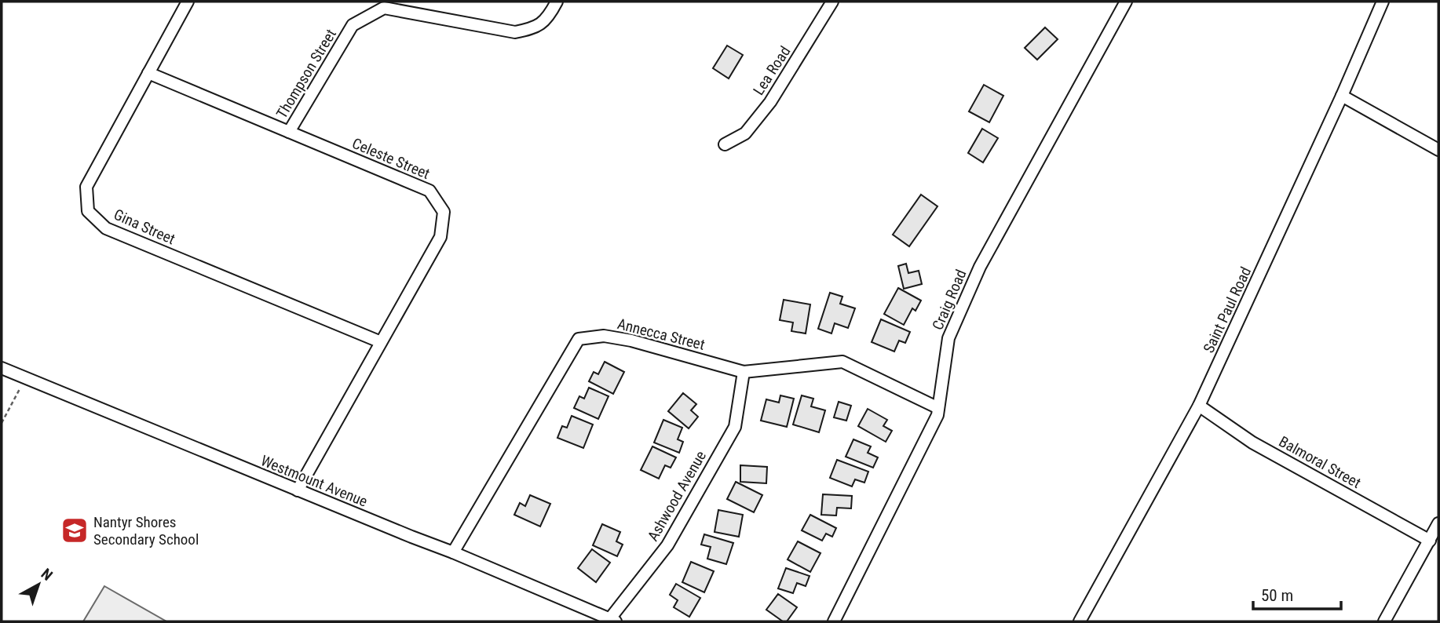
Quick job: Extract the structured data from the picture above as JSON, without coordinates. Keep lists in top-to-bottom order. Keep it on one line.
{"streets":{"street":["Lea Road","Thompson Street","Celeste Street","Gina Street","Craig Road","Saint Paul Road","Annecca Street","Balmoral Street","Westmount Avenue","Ashwood Avenue"]},"crossings":[["Thompson Street","Celeste Street"],["Celeste Street","Gina Street"],["Celeste Street","Westmount Avenue"],["Craig Road","Annecca Street"],["Saint Paul Road","Balmoral Street"],["Annecca Street","Westmount Avenue"],["Annecca Street","Ashwood Avenue"],["Westmount Avenue","Ashwood Avenue"]],"places":{"school or university":["Nantyr Shores Secondary School"]},"scale_bar":"50 m","north":"top right"}
